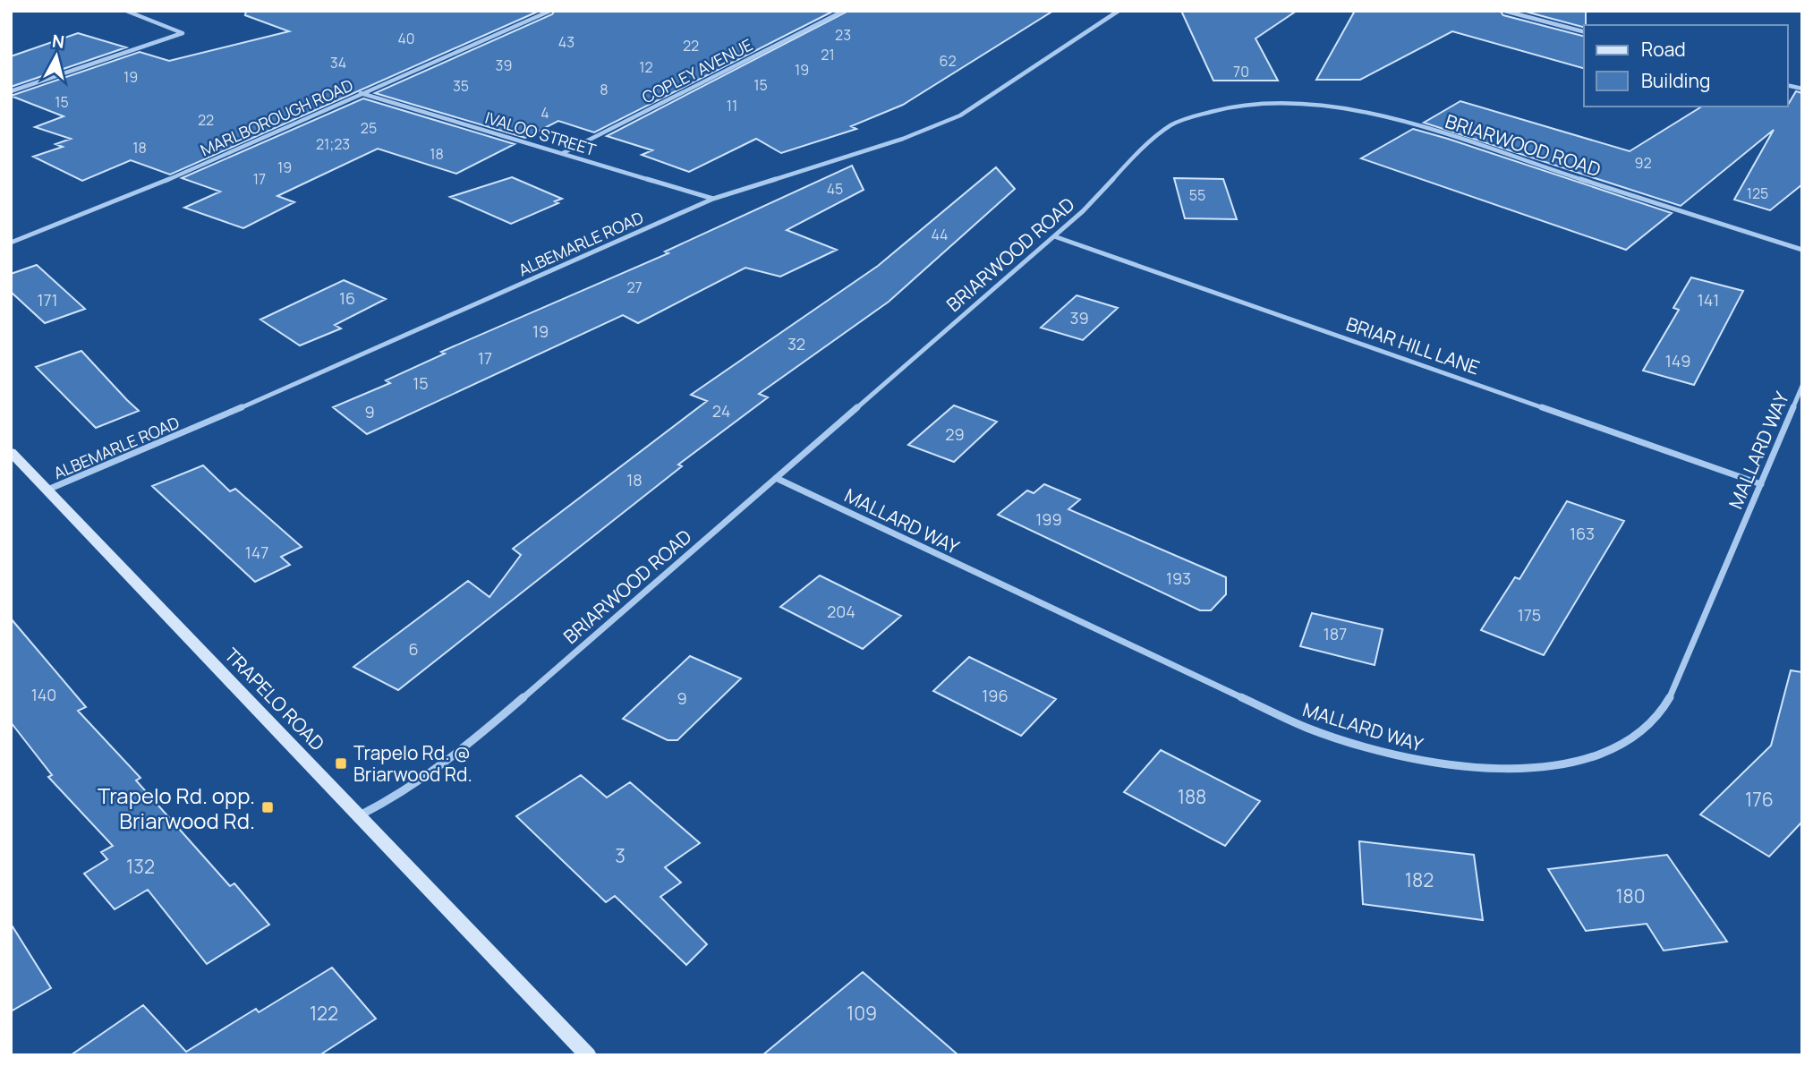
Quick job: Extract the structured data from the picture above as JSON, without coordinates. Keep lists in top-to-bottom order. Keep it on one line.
{"streets":{"main road":["TRAPELO ROAD"],"street":["COPLEY AVENUE","MARLBOROUGH ROAD","IVALOO STREET","BRIARWOOD ROAD","ALBEMARLE ROAD","BRIAR HILL LANE","MALLARD WAY"]},"crossings":[["COPLEY AVENUE","IVALOO STREET"],["MARLBOROUGH ROAD","IVALOO STREET"],["IVALOO STREET","ALBEMARLE ROAD"],["BRIARWOOD ROAD","BRIAR HILL LANE"],["BRIARWOOD ROAD","MALLARD WAY"],["BRIARWOOD ROAD","TRAPELO ROAD"],["ALBEMARLE ROAD","TRAPELO ROAD"],["BRIAR HILL LANE","MALLARD WAY"]],"places":{"transit":["Trapelo Rd. @ Briarwood Rd.","Trapelo Rd. opp. Briarwood Rd."]},"house_numbers":["23","40","43","22","21","62","34","39","12","19","70","19","15","35","8","15","11","4","22","25","21;23","18","18","92","19","17","45","125","55","44","27","16","171","141","39","19","32","17","149","15","24","9","29","18","199","163","147","193","204","175","187","6","140","196","9","188","176","3","132","182","180","122","109"],"legend":["Road","Building"],"north":"top"}
